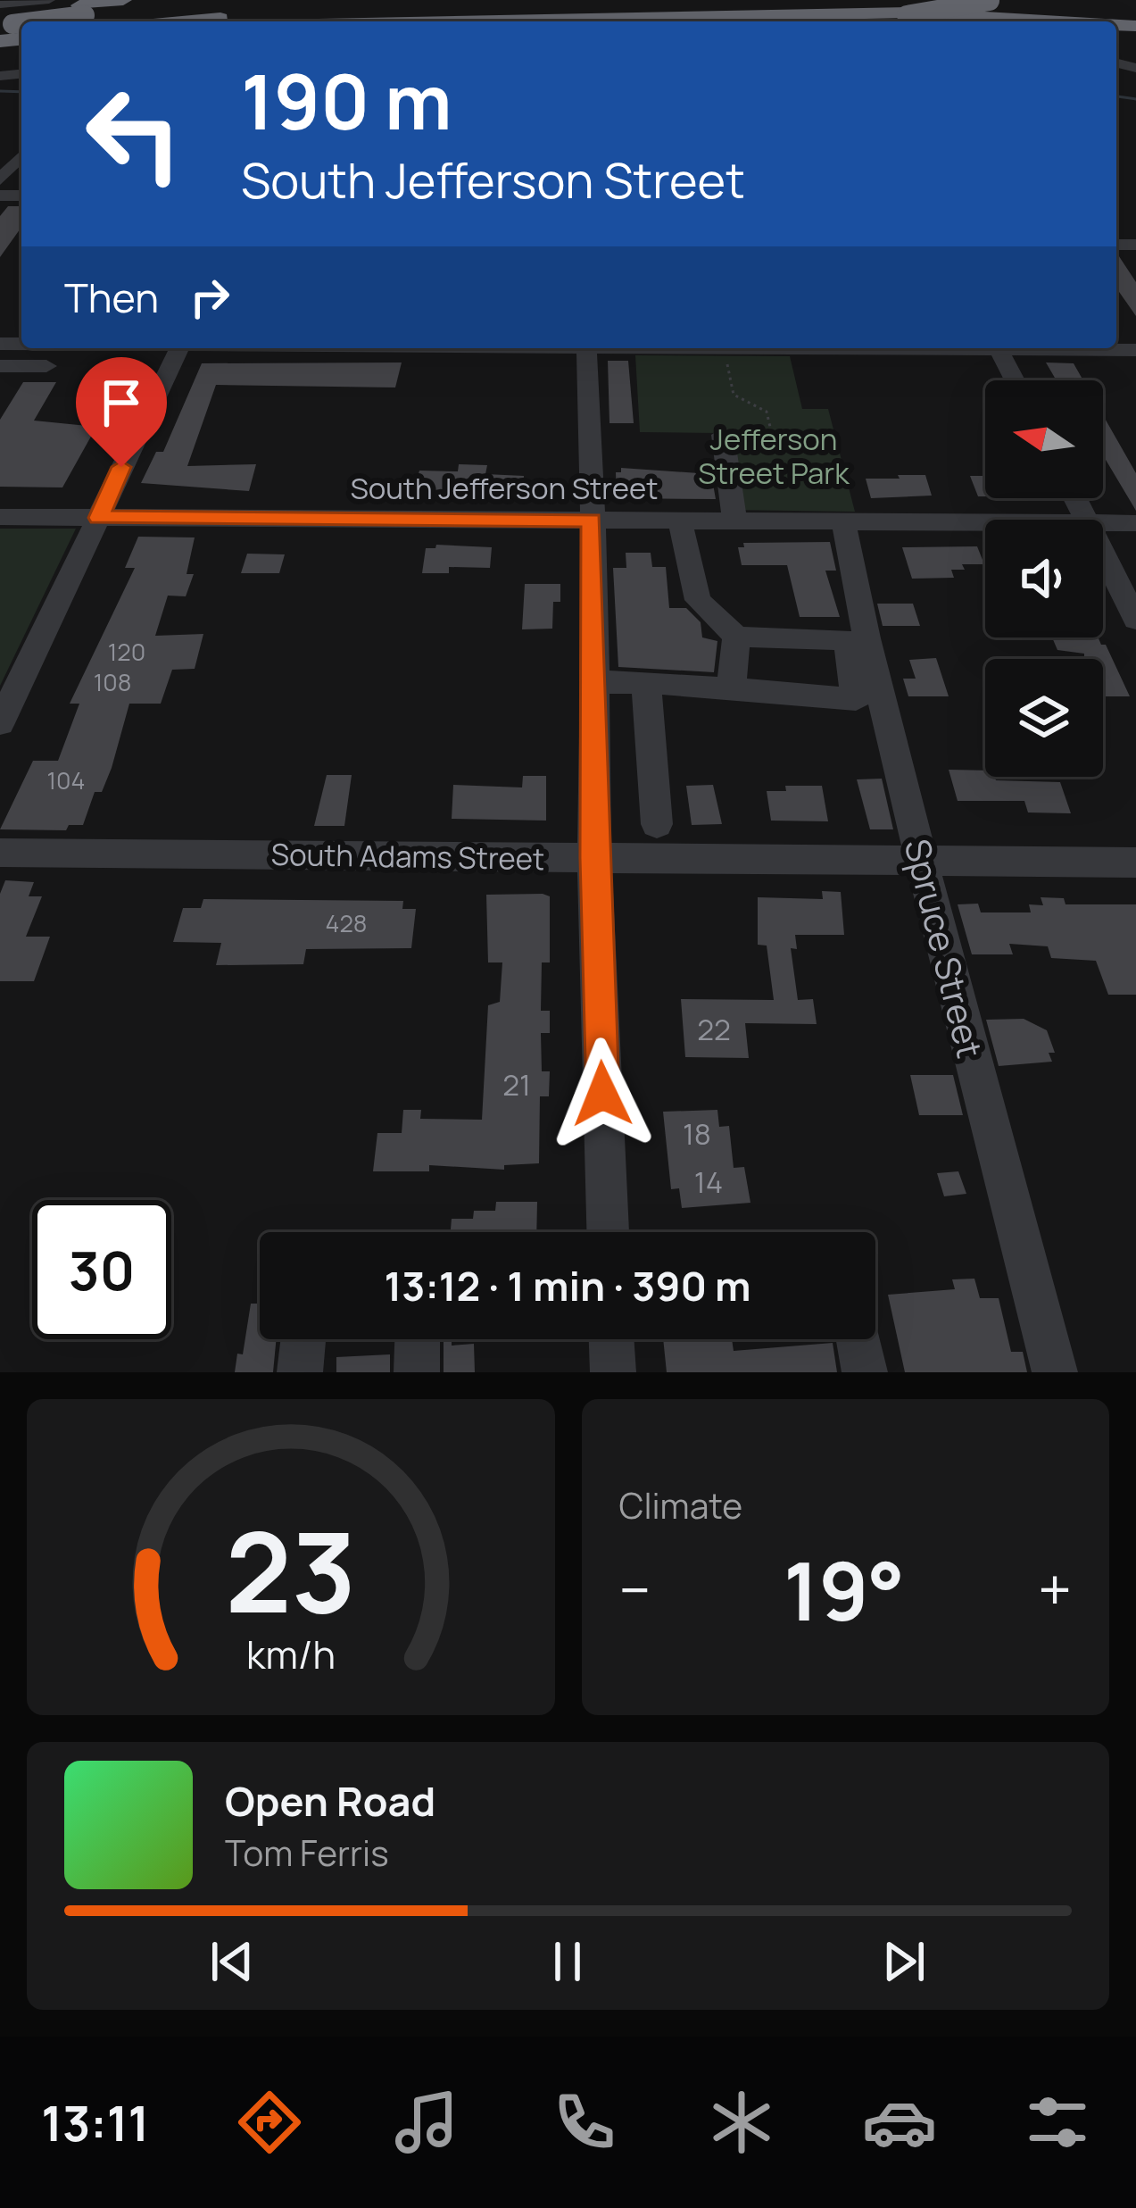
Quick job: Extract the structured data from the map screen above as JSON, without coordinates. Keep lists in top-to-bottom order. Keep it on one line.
{"streets":{"street":["South Jefferson Street","South Adams Street","Spruce Street"]},"crossings":[["South Jefferson Street","Spruce Street"],["South Adams Street","Spruce Street"]],"parks":["Jefferson Street Park"],"house_numbers":["120","108","104","428","22","21","18","14"],"north":"left","page":{"turn":["190 m","South Jefferson Street"],"then":"Then","limit":"30","trip":"13:12 · 1 min · 390 m","tile":"Climate","heat":["−","19°","+"],"song":["Open Road","Tom Ferris"],"tabs":"13:11","gauge":["23","km/h"]}}
